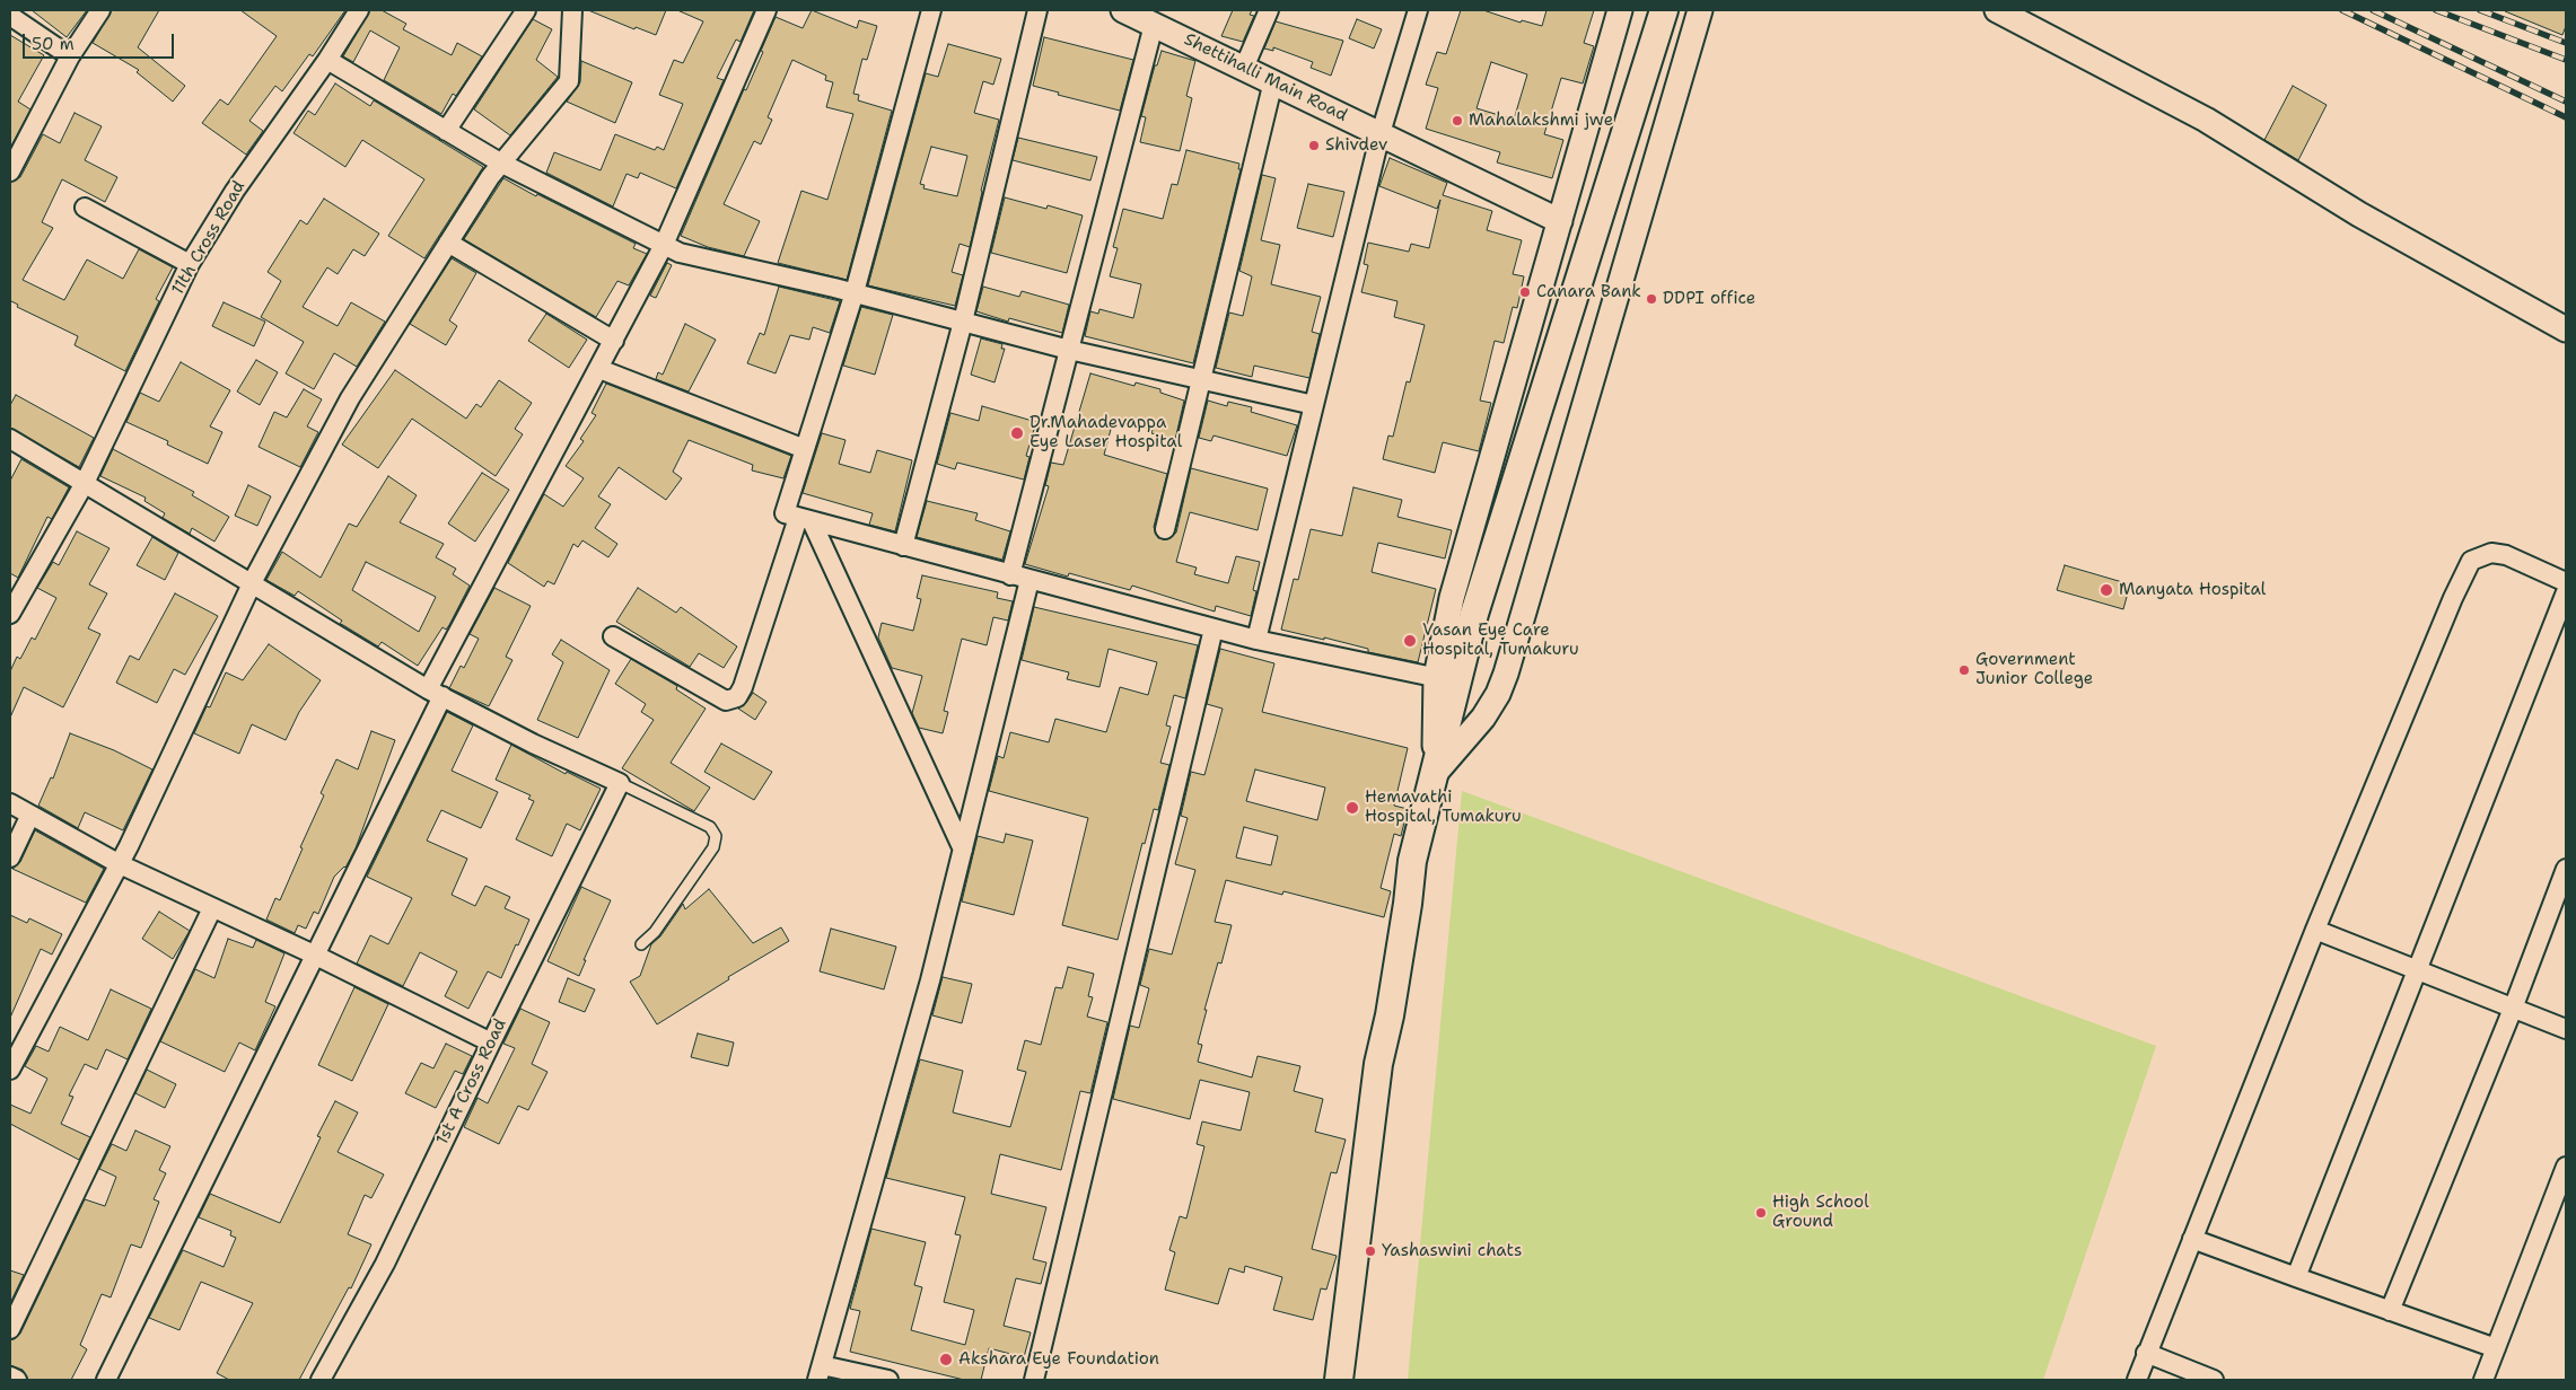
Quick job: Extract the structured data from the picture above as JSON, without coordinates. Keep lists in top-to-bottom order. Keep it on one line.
{"streets":{"street":["Shettihalli Main Road","11th Cross Road","1st A Cross Road"]},"places":["Mahalakshmi jwe","Shivdev","Canara Bank","DDPI office","Dr.Mahadevappa Eye Laser Hospital","Manyata Hospital","Vasan Eye Care Hospital, Tumakuru","Government Junior College","Hemavathi Hospital, Tumakuru","High School Ground","Yashaswini chats","Akshara Eye Foundation"],"scale_bar":"50 m"}
